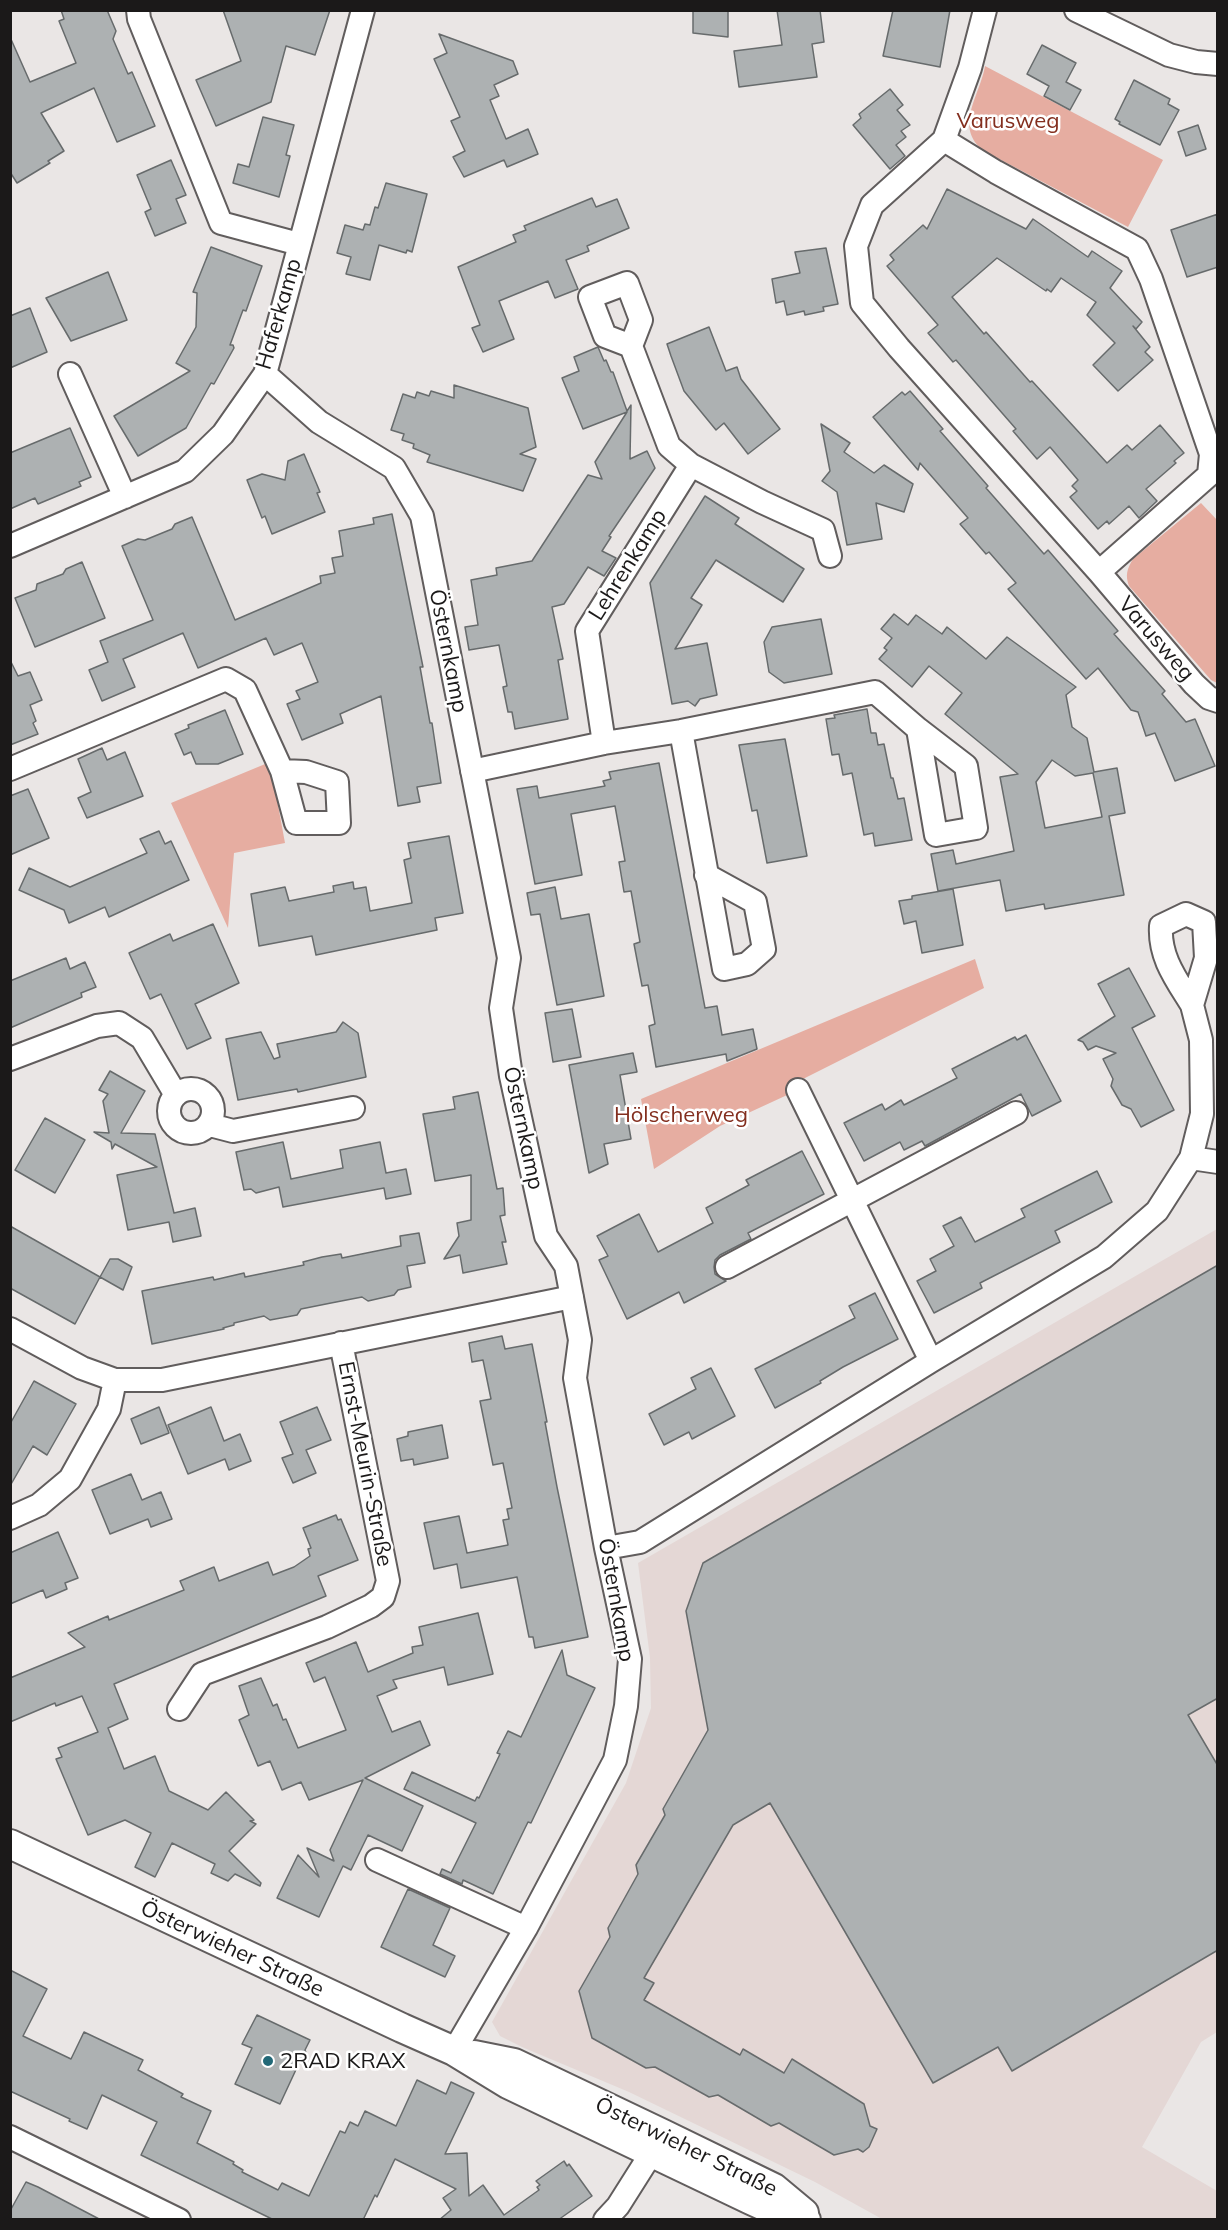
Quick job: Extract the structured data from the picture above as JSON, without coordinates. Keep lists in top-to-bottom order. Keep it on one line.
{"streets":{"street":["Haferkamp","Lehrenkamp","Varusweg","Östernkamp","Ernst-Meurin-Straße","Österwieher Straße"]},"crossings":[["Haferkamp","Östernkamp"],["Östernkamp","Ernst-Meurin-Straße"],["Östernkamp","Österwieher Straße"]],"parks":["Varusweg","Hölscherweg"],"places":["2RAD KRAX"]}
